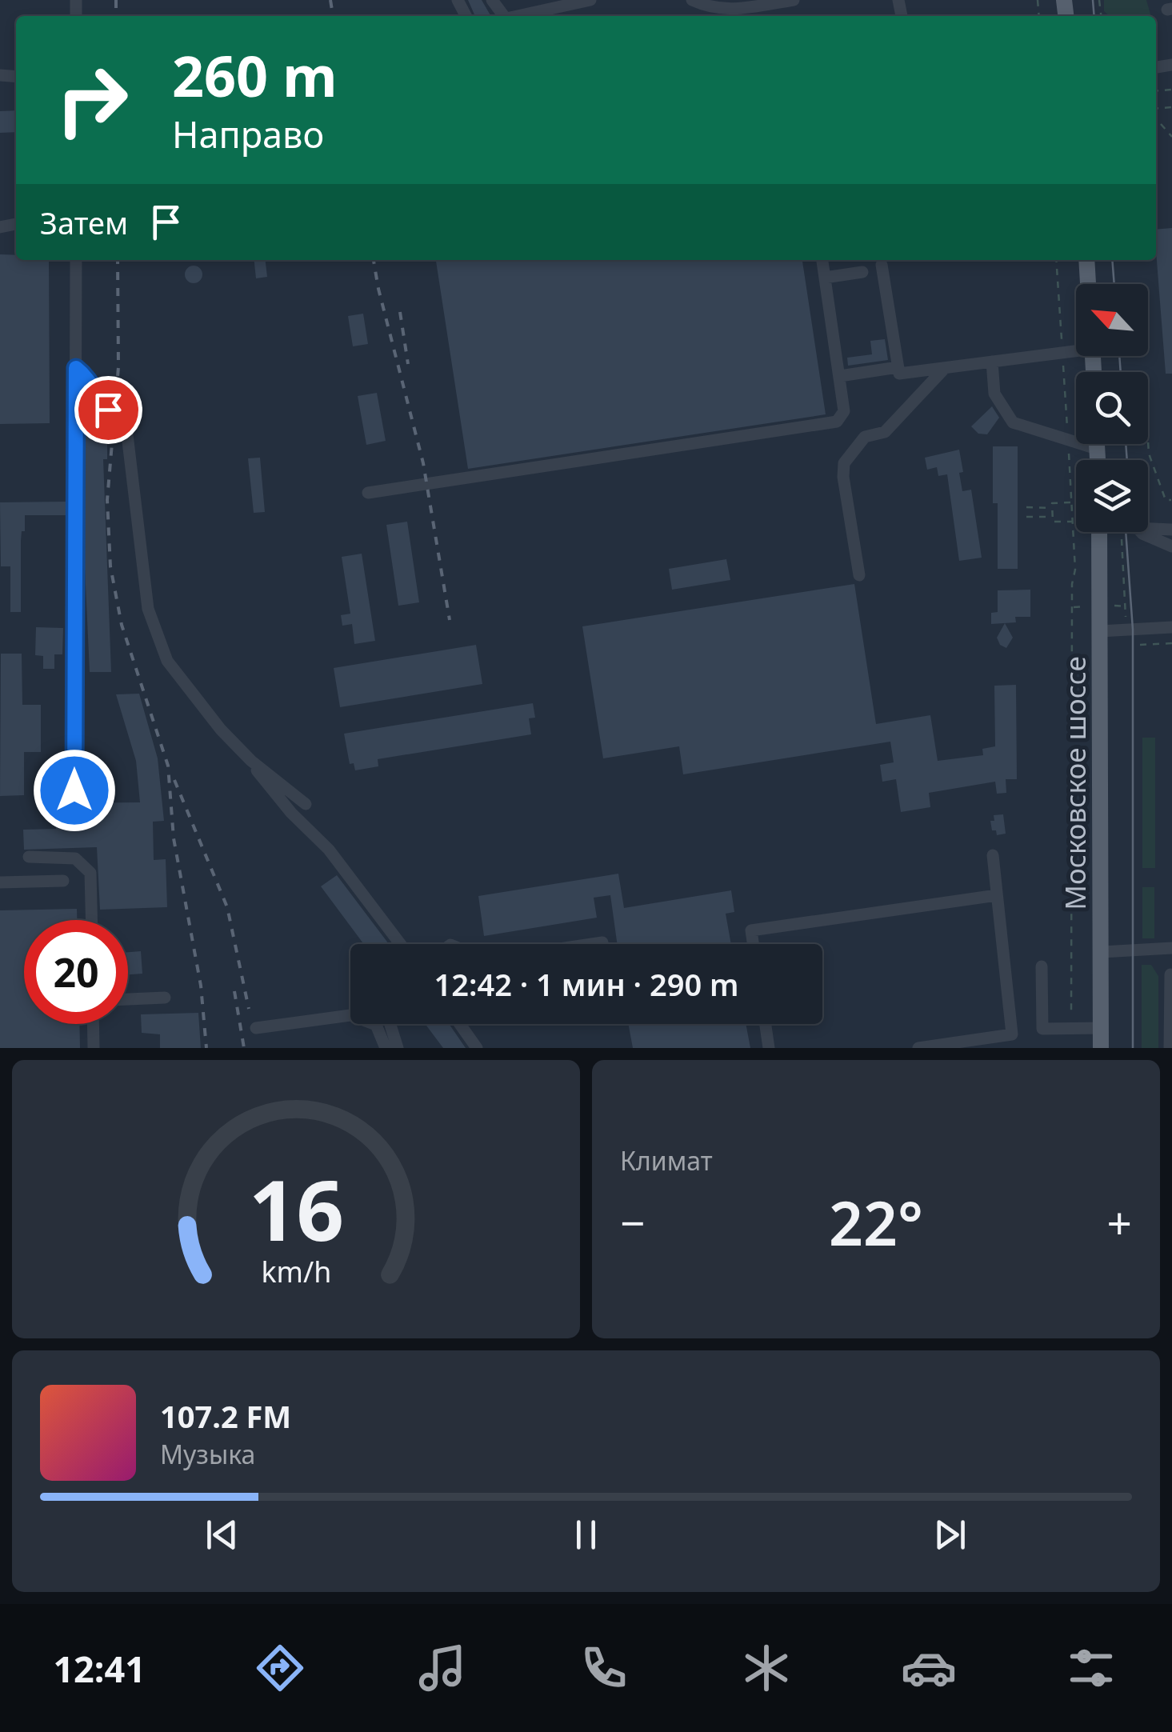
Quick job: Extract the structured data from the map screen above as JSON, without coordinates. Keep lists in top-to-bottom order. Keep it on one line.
{"streets":{"main road":["Московское шоссе"]},"north":"top left","page":{"turn":["260 m","Направо"],"then":"Затем","limit":"20","trip":"12:42 · 1 мин · 290 m","tile":"Климат","heat":["−","22°","+"],"song":["107.2 FM","Музыка"],"tabs":"12:41","gauge":["16","km/h"]}}
